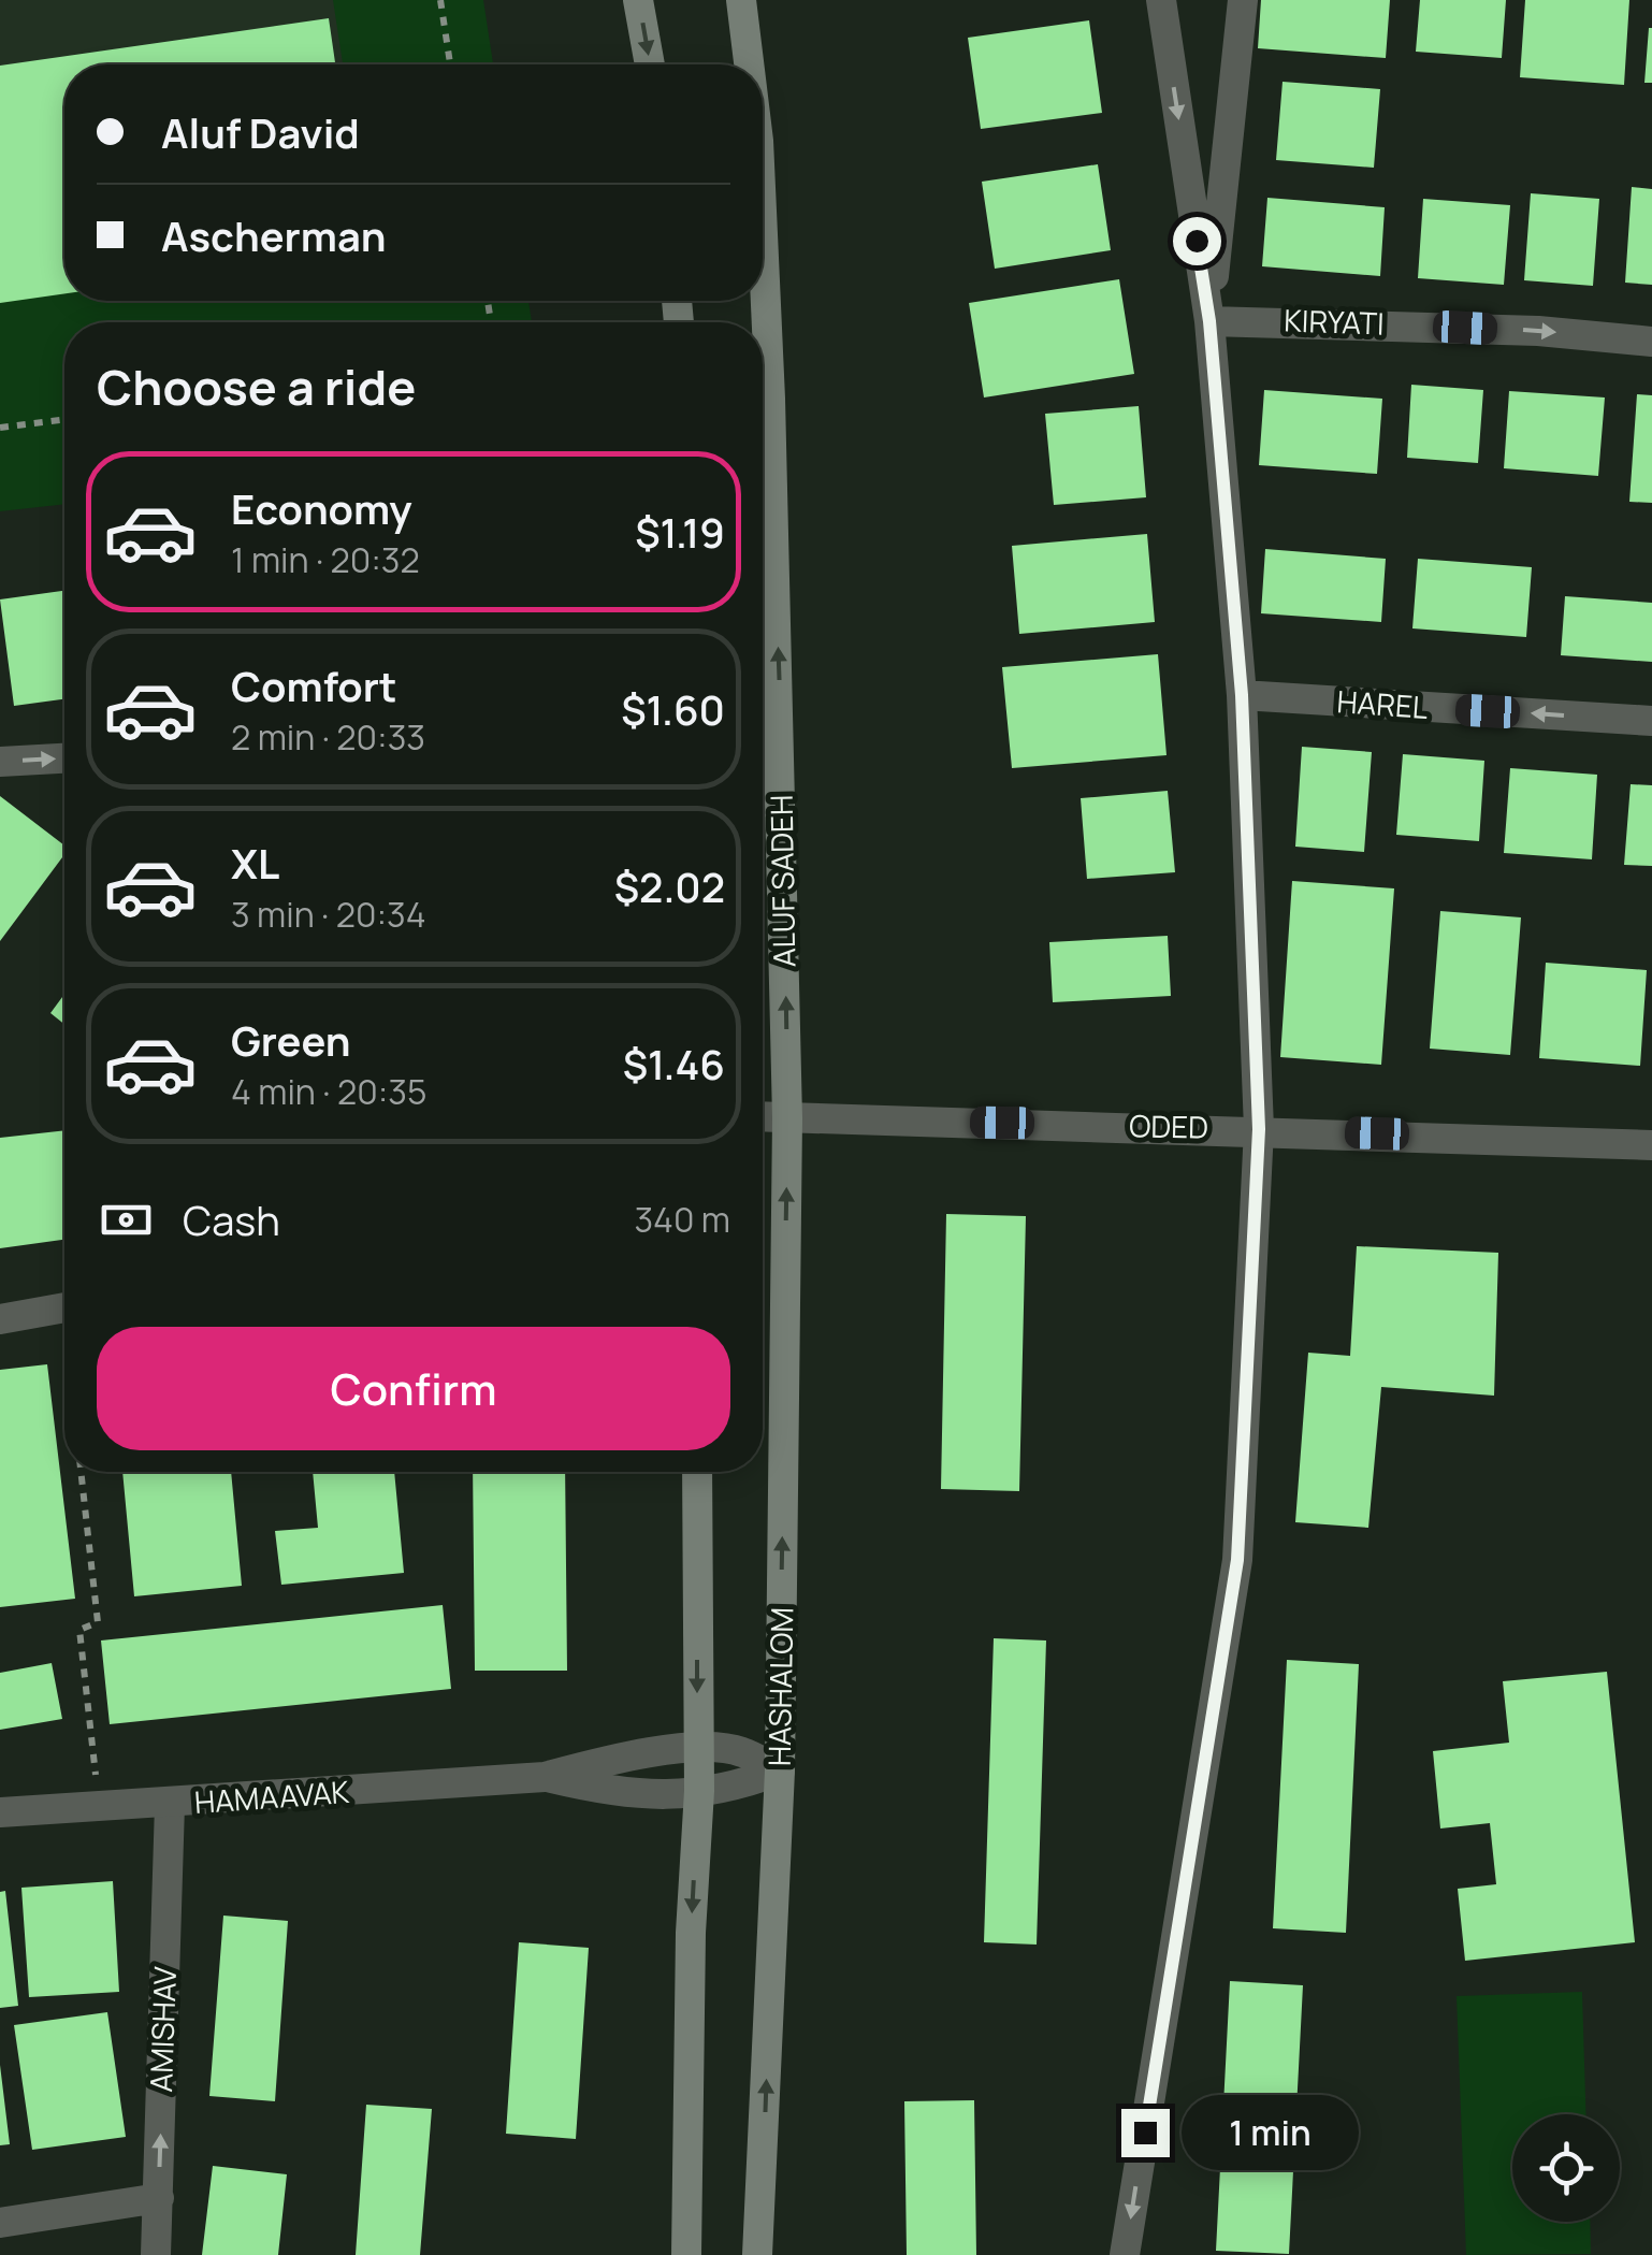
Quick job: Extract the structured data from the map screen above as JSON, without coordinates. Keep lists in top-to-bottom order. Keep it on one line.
{"streets":{"main road":["ALUF SADEH","HASHALOM"],"street":["KIRYATI","HAREL","ODED","HAMAAVAK","AMISHAV"]},"crossings":[["ALUF SADEH","ODED"],["ALUF SADEH","HASHALOM"],["ODED","HASHALOM"],["HASHALOM","HAMAAVAK"],["HAMAAVAK","AMISHAV"]],"one_way":["KIRYATI","HAREL","ALUF SADEH","AMISHAV"],"page":{"banner":["Aluf David","Ascherman"],"heading":"Choose a ride","list":[{"name":"Economy","note":"1 min · 20:32","value":"$1.19"},{"name":"Comfort","note":"2 min · 20:33","value":"$1.60"},{"name":"XL","note":"3 min · 20:34","value":"$2.02"},{"name":"Green","note":"4 min · 20:35","value":"$1.46"}],"pay":["Cash","340 m"],"buttons":"Confirm","bubble":"1 min"}}
